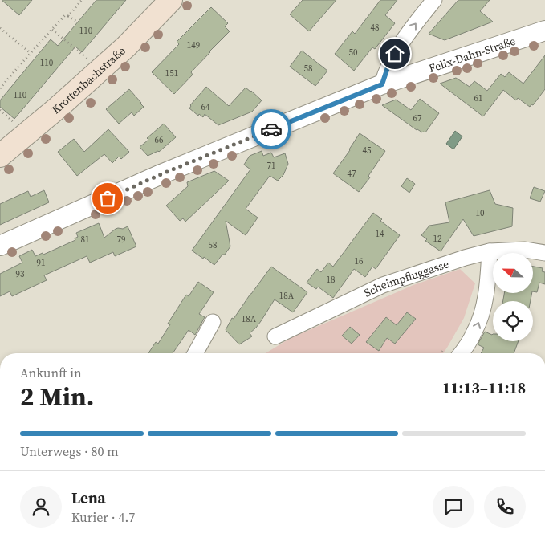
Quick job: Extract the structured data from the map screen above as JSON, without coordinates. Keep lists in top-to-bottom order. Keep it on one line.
{"streets":{"main road":["Krottenbachstraße"],"street":["Felix-Dahn-Straße","Scheimpfluggasse"]},"house_numbers":["48","110","149","50","110","58","151","110","61","64","67","66","45","71","47","10","14","12","81","79","58","16","91","93","18","18A","18A"],"north":"left","page":{"heading":["2 Min.","Ankunft in","11:13–11:18"],"panel":["Lena","Kurier · 4.7"],"bar":"Unterwegs · 80 m"}}
